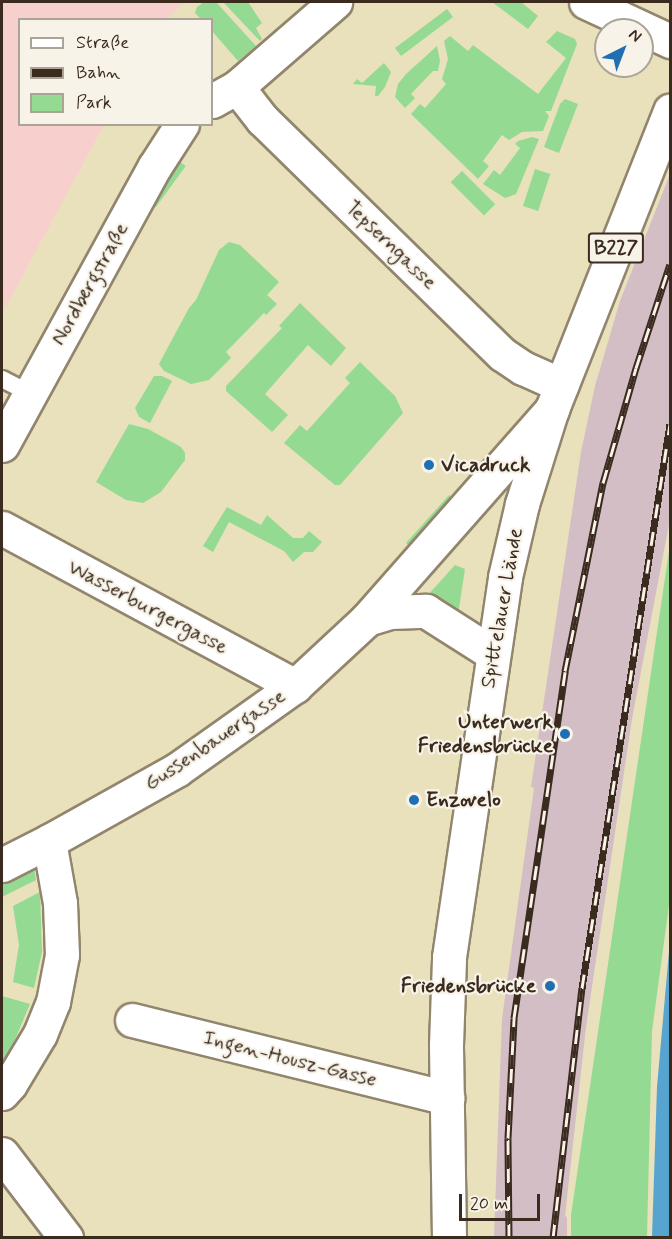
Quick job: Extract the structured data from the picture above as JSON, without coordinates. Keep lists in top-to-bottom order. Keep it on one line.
{"streets":{"street":["Tepserngasse","B227","Nordbergstraße","Wasserburgergasse","Spittelauer Lände","Gussenbauergasse","Ingen-Housz-Gasse"]},"crossings":[["Tepserngasse","Spittelauer Lände"],["Tepserngasse","Gussenbauergasse"],["Wasserburgergasse","Gussenbauergasse"],["Spittelauer Lände","Gussenbauergasse"],["Spittelauer Lände","Ingen-Housz-Gasse"]],"places":["Vicadruck","Unterwerk Friedensbrücke","Enzovelo","Friedensbrücke"],"legend":["Straße","Bahn","Park"],"scale_bar":"20 m","north":"top right"}
